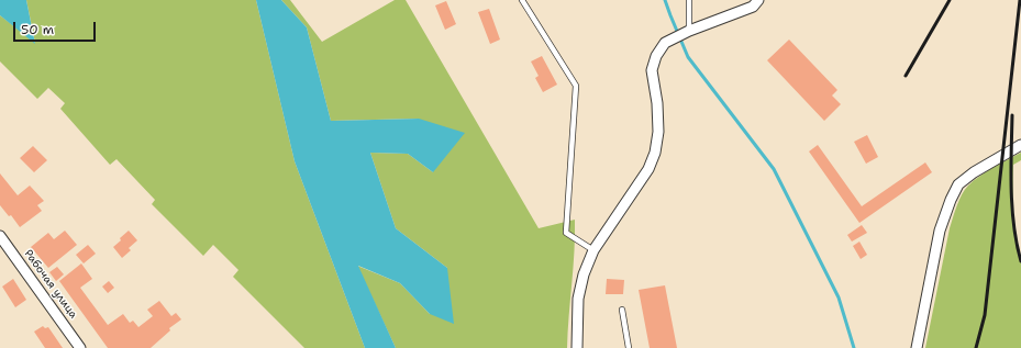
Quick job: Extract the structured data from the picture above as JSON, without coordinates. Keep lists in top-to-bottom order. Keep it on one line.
{"streets":{"street":["Рабочая улица"]},"scale_bar":"50 m"}
